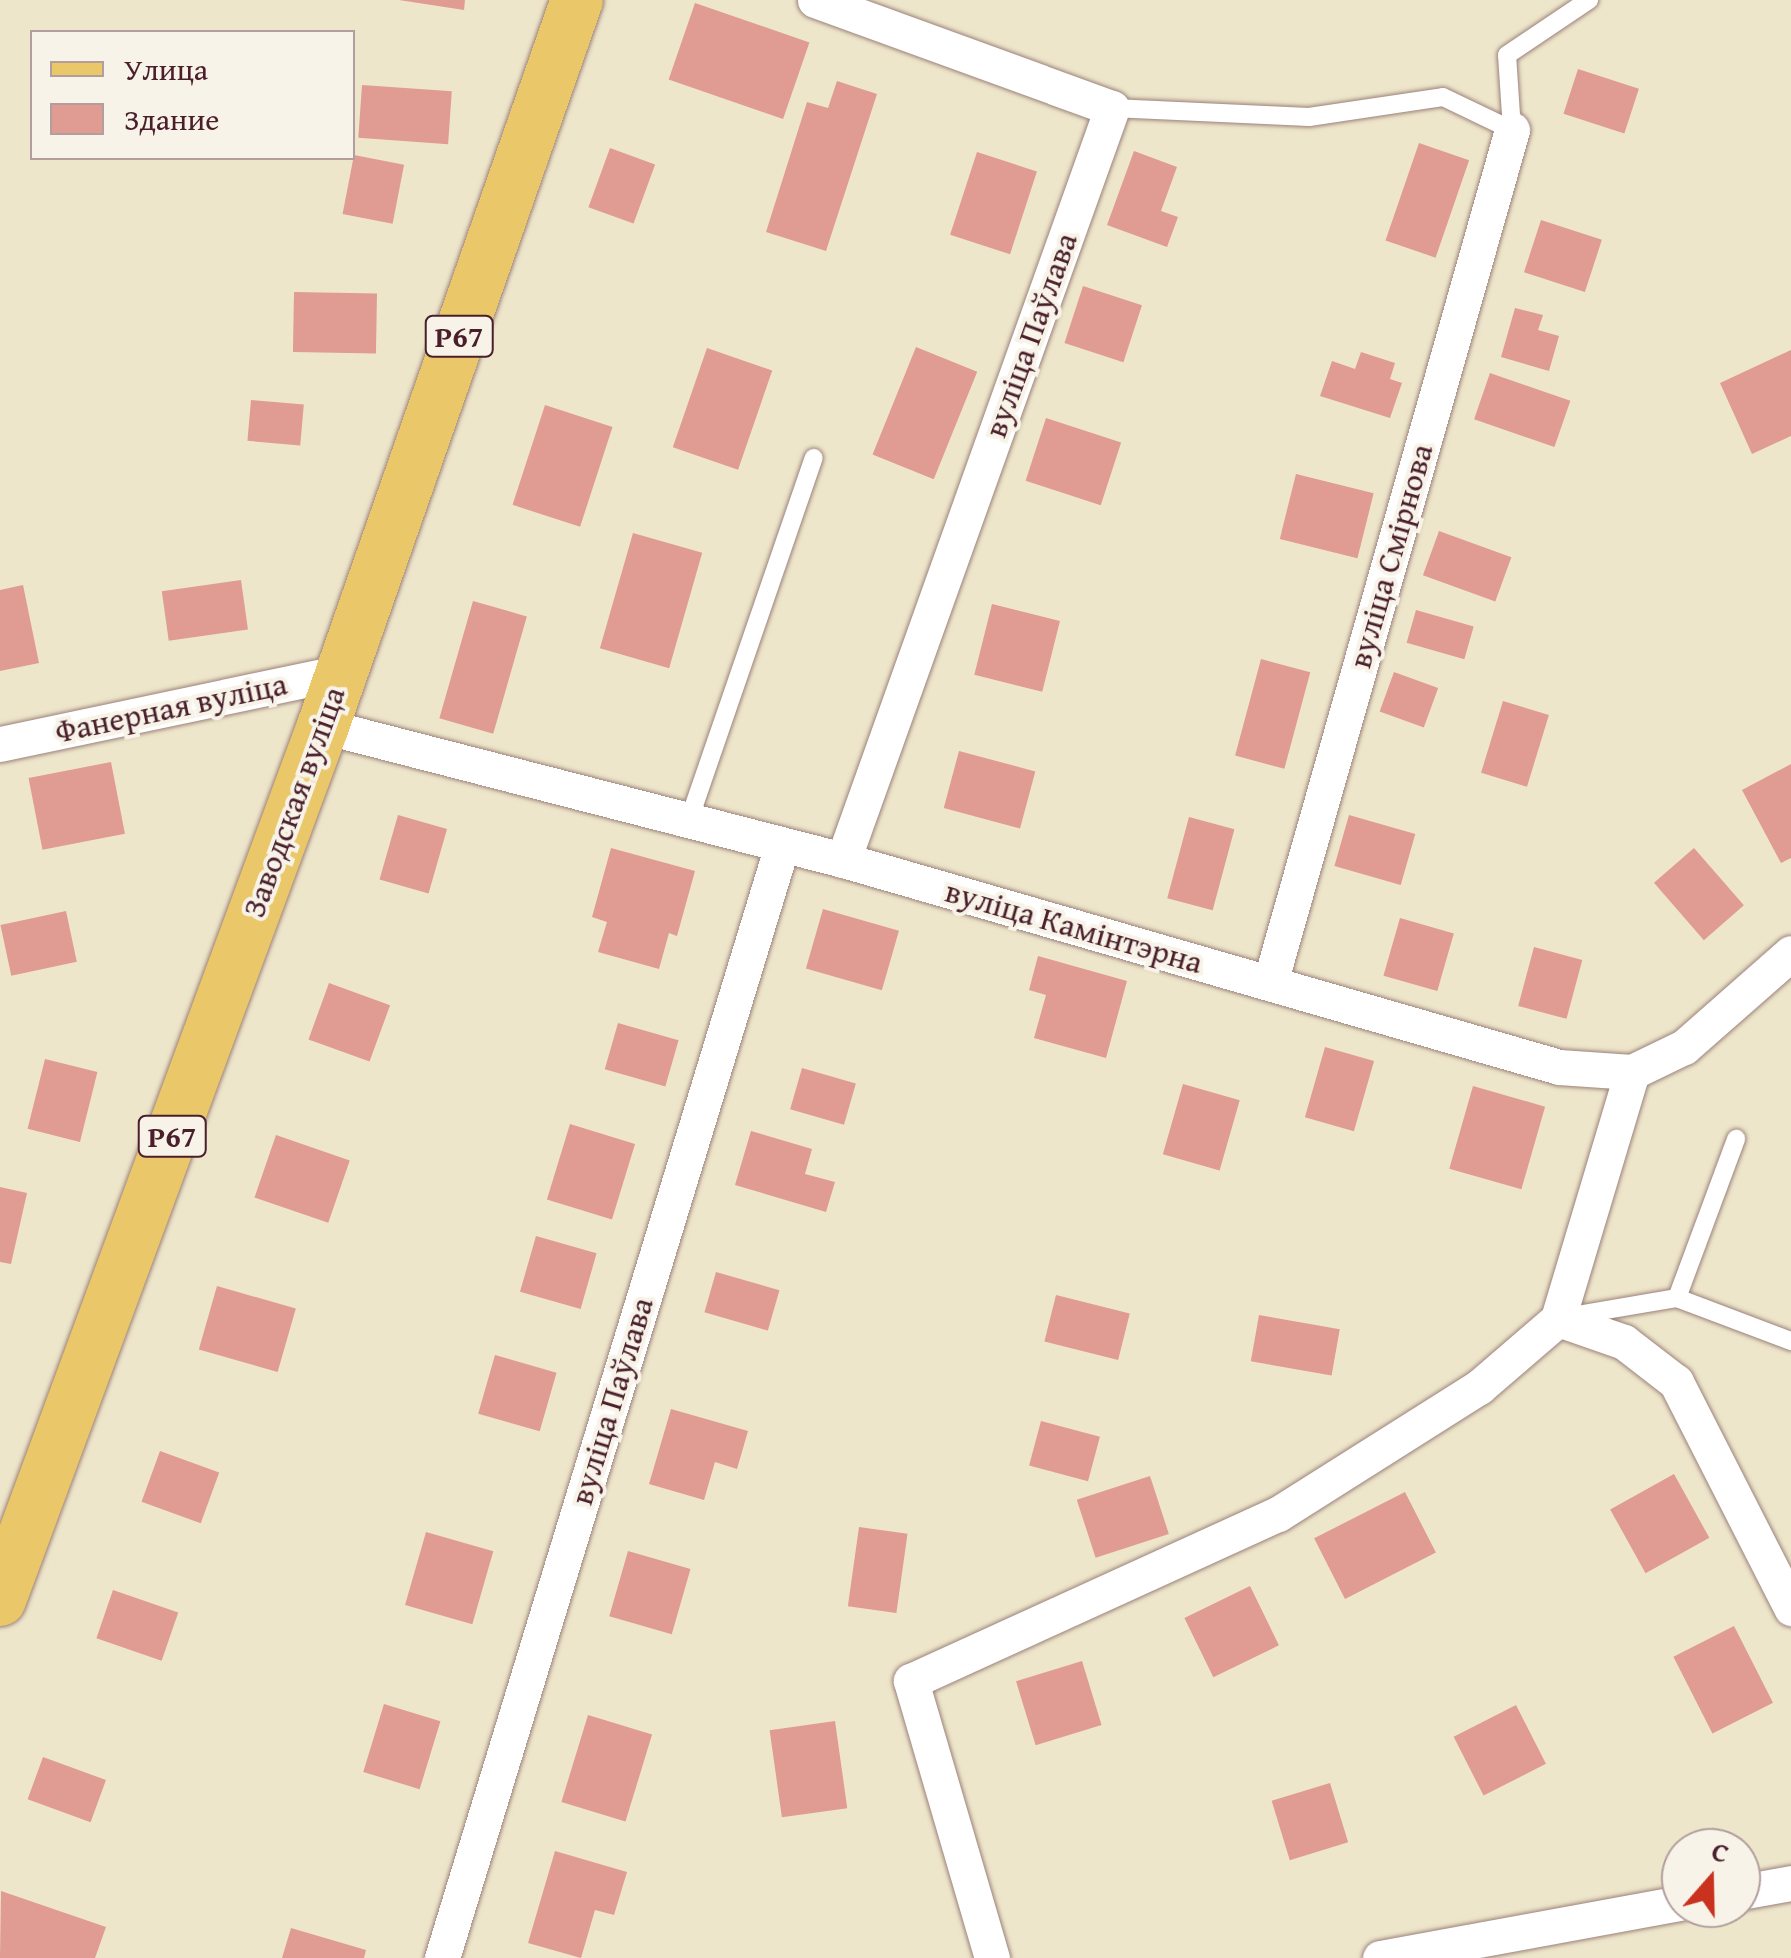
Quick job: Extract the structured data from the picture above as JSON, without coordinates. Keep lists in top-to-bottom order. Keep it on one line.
{"streets":{"main road":["Р67","Заводская вуліца"],"street":["вуліца Паўлава","вуліца Смірнова","Фанерная вуліца","вуліца Камінтэрна"]},"crossings":[["вуліца Паўлава","вуліца Камінтэрна"],["вуліца Смірнова","вуліца Камінтэрна"],["Фанерная вуліца","Заводская вуліца"],["Заводская вуліца","вуліца Камінтэрна"]],"legend":["Улица","Здание"],"north":"top"}
